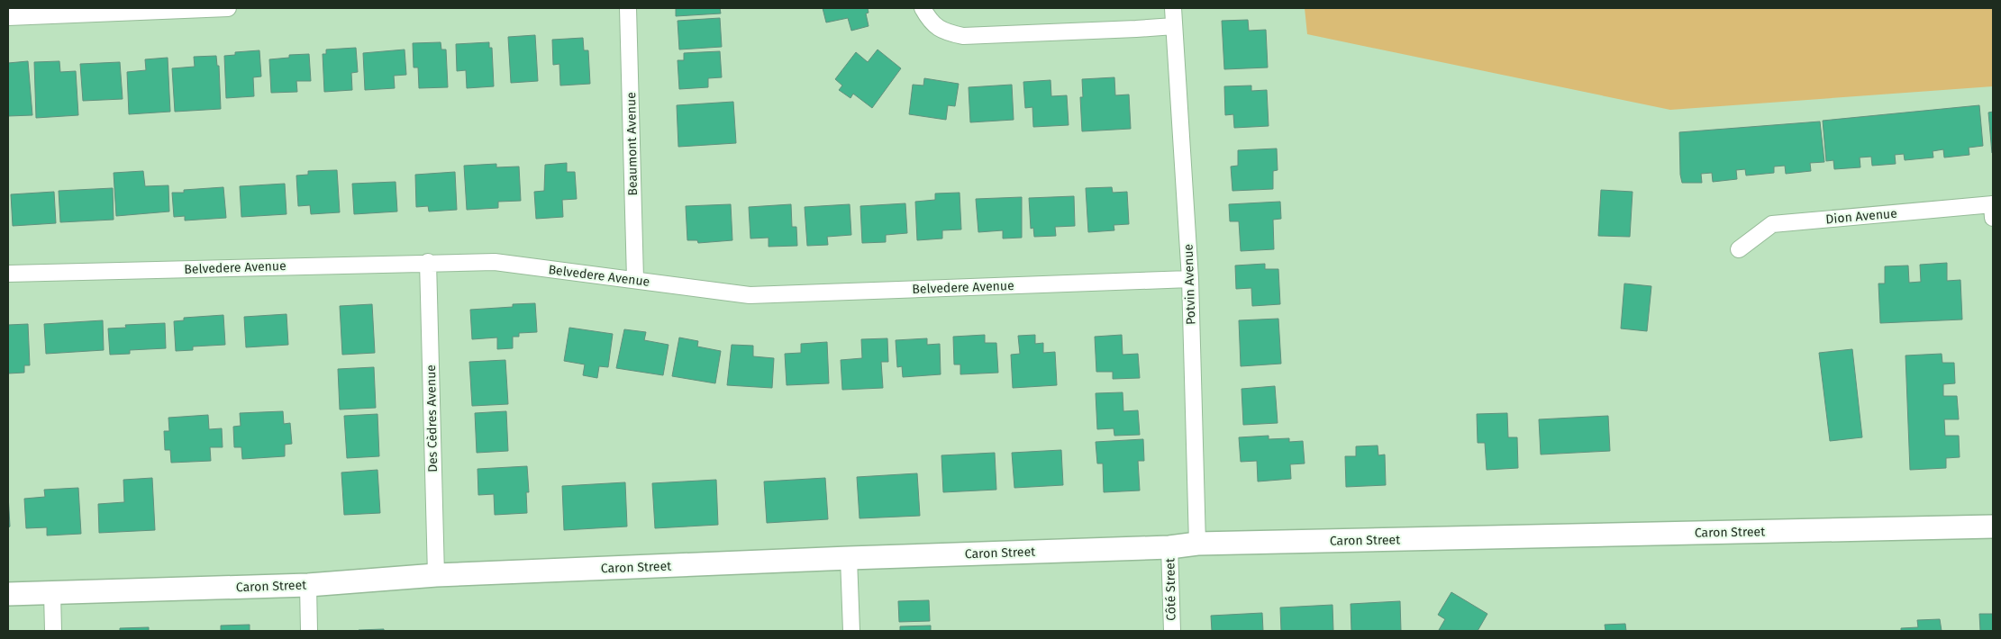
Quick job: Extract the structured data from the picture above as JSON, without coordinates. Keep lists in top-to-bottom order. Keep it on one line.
{"streets":{"street":["Beaumont Avenue","Dion Avenue","Belvedere Avenue","Potvin Avenue","Des Cèdres Avenue","Caron Street","Côté Street"]},"crossings":[["Beaumont Avenue","Belvedere Avenue"],["Belvedere Avenue","Potvin Avenue"],["Belvedere Avenue","Des Cèdres Avenue"],["Potvin Avenue","Caron Street"],["Des Cèdres Avenue","Caron Street"],["Caron Street","Côté Street"]]}
